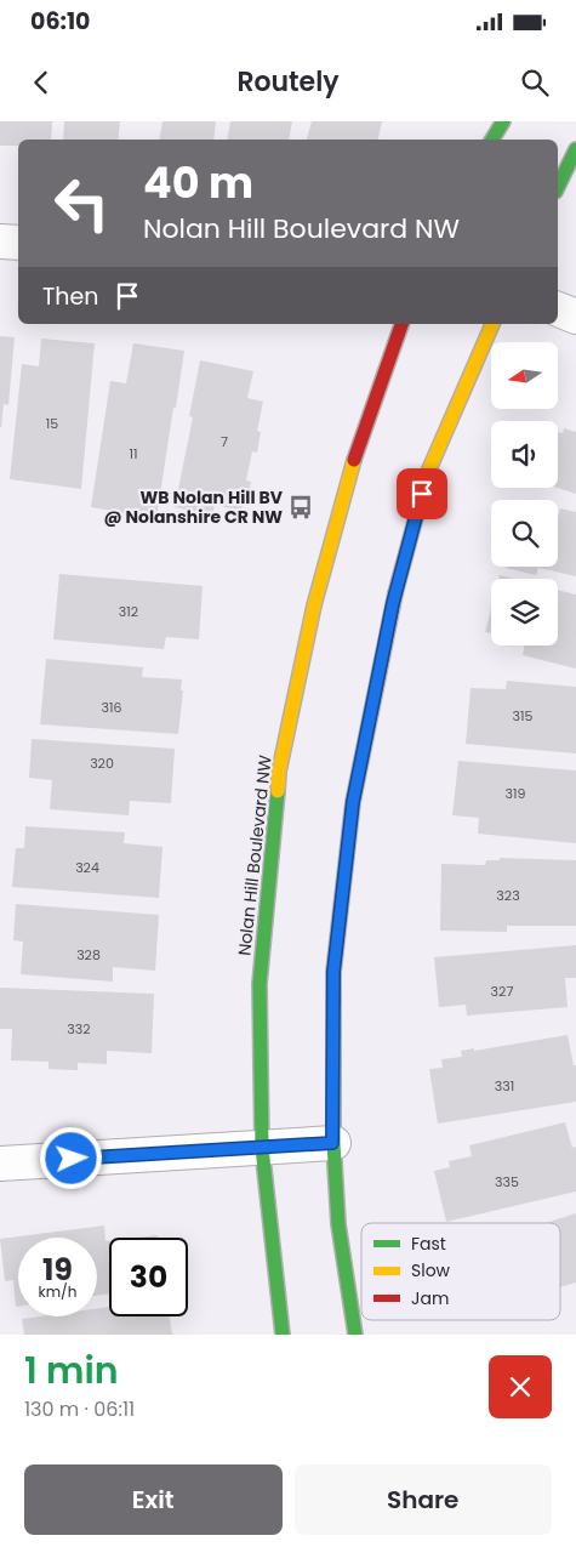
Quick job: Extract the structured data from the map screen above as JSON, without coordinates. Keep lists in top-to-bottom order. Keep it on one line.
{"streets":{"street":["Nolan Hill Boulevard NW"]},"places":{"bus stop":["WB Nolan Hill BV @ Nolanshire CR NW"]},"house_numbers":["15","7","11","312","316","315","320","319","324","323","328","327","332","331","335"],"legend":["Fast","Slow","Jam"],"north":"left","page":{"status":"06:10","header":"Routely","turn":["40 m","Nolan Hill Boulevard NW"],"then":"Then","speed":"19 km/h","limit":"30","heading":["1 min","130 m · 06:11"],"buttons":["Exit","Share"]}}
